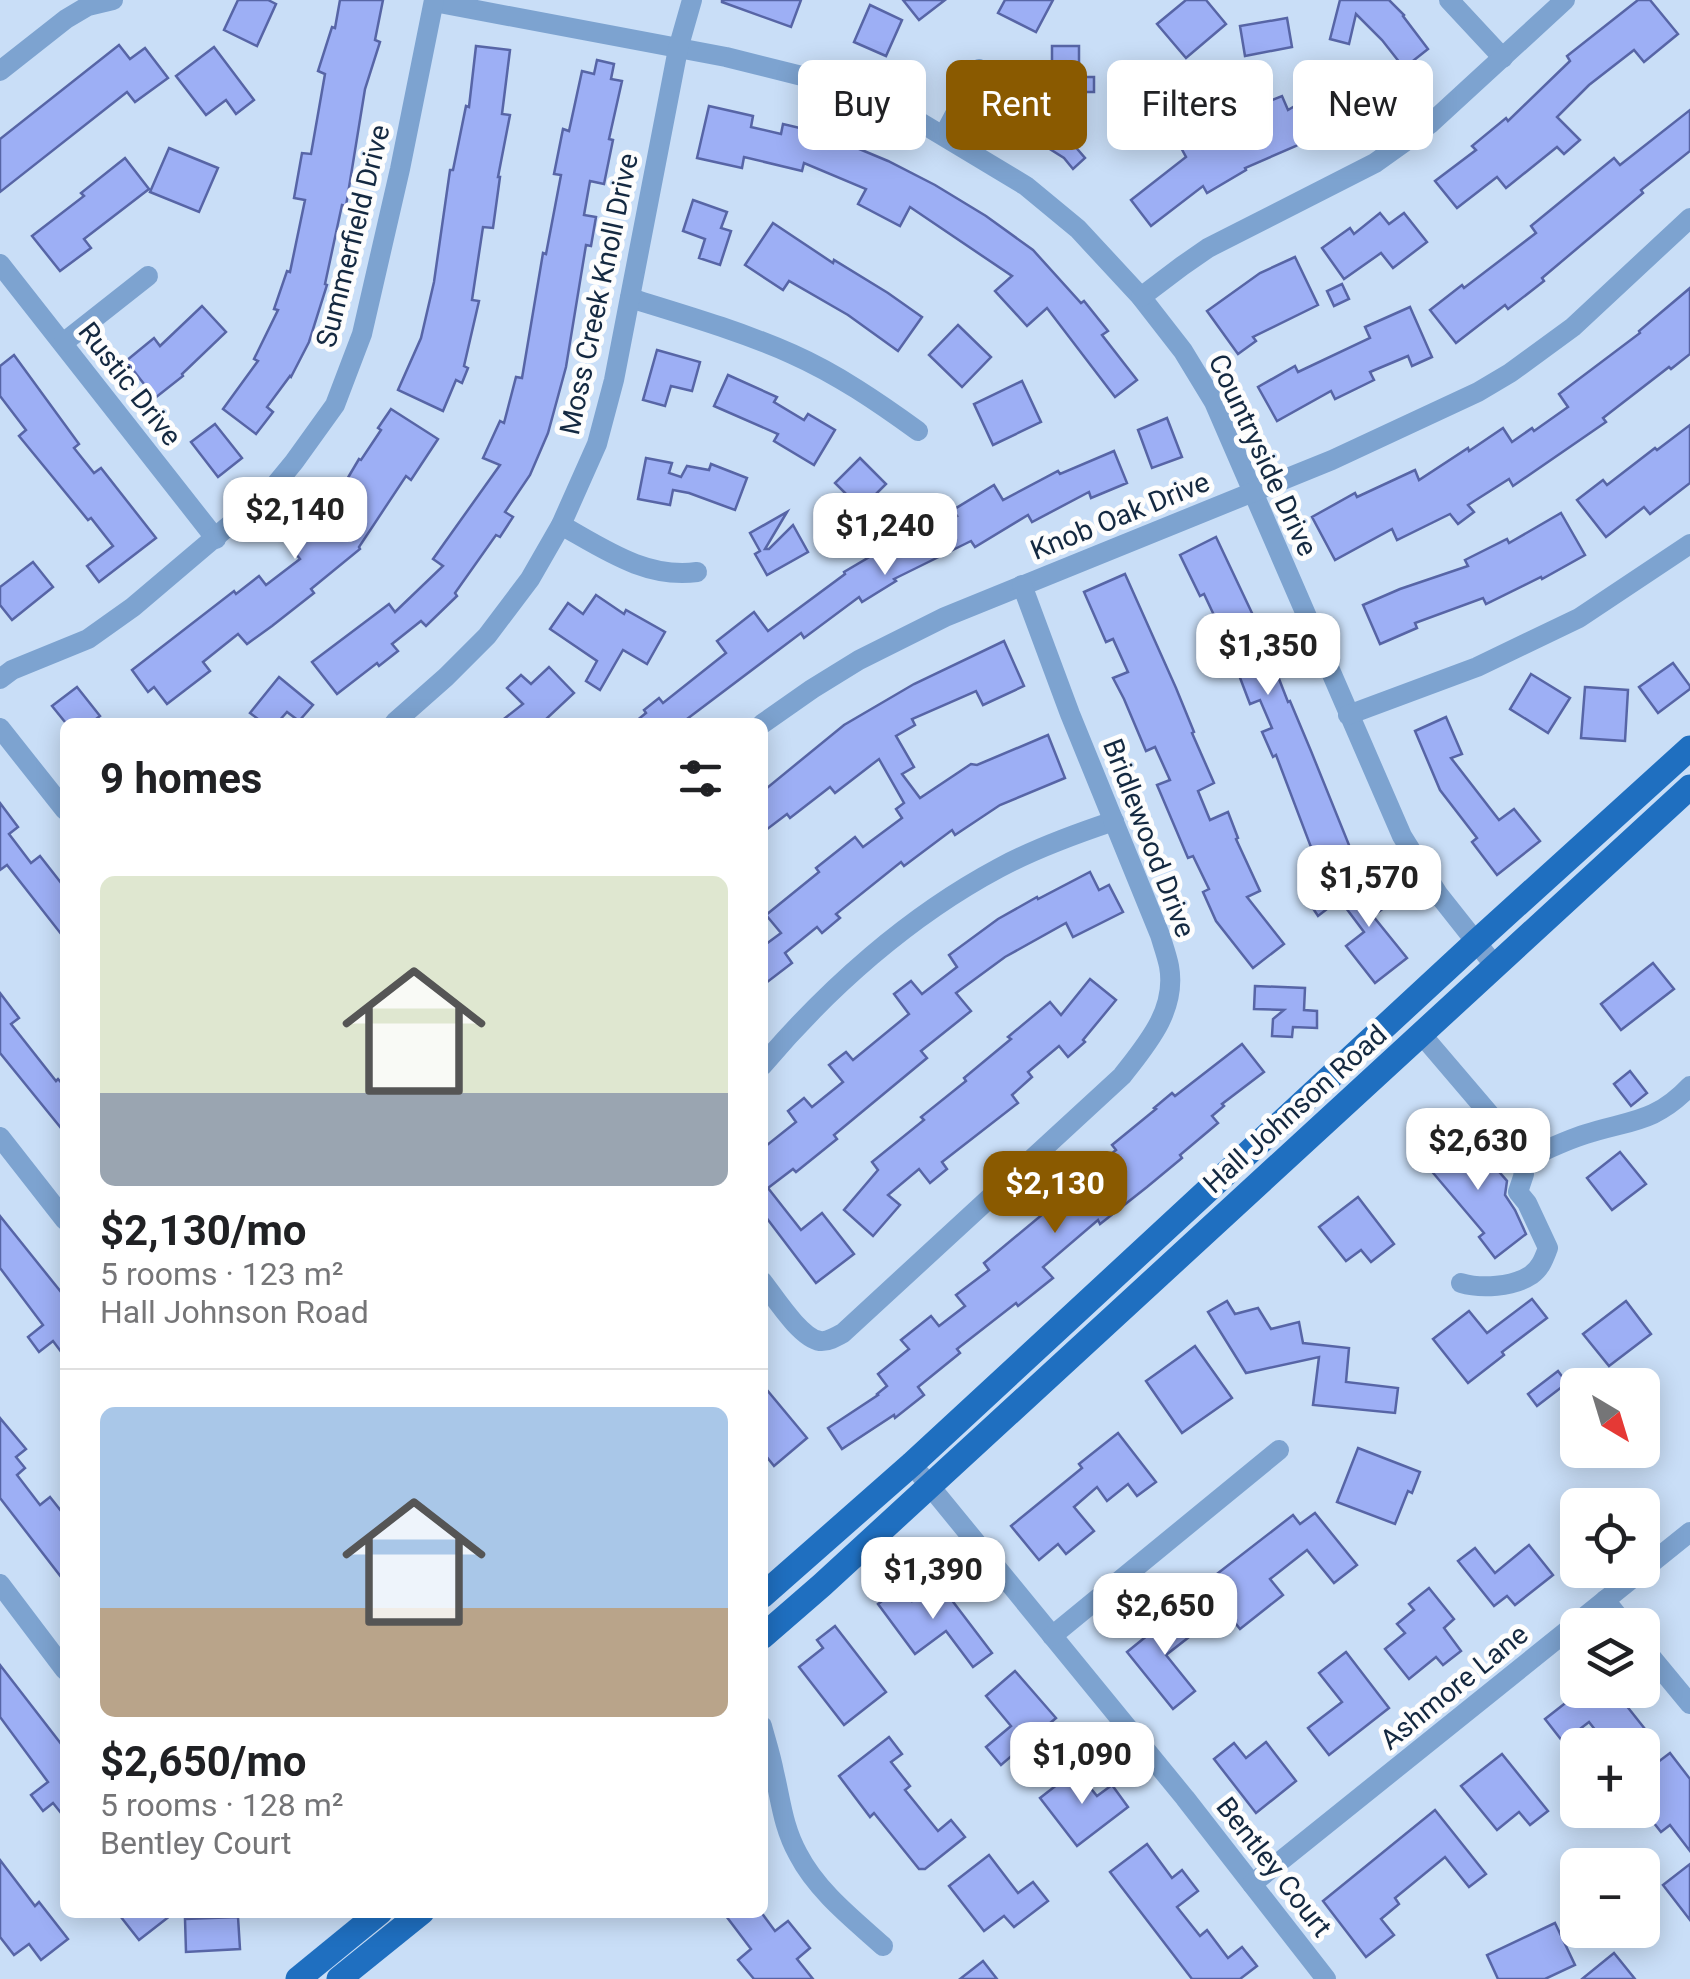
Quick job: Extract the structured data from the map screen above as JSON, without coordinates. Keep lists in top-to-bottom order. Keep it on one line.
{"streets":{"main road":["Hall Johnson Road"],"street":["Summerfield Drive","Moss Creek Knoll Drive","Rustic Drive","Countryside Drive","Knob Oak Drive","Bridlewood Drive","Ashmore Lane","Bentley Court"]},"crossings":[["Summerfield Drive","Rustic Drive"],["Summerfield Drive","Countryside Drive"],["Moss Creek Knoll Drive","Countryside Drive"],["Countryside Drive","Knob Oak Drive"],["Countryside Drive","Hall Johnson Road"],["Knob Oak Drive","Bridlewood Drive"],["Hall Johnson Road","Bentley Court"],["Ashmore Lane","Bentley Court"]],"north":"bottom right","page":{"chip":["Buy","Rent","Filters","New"],"price":["$2,140","$1,240","$1,350","$1,570","$2,630","$2,130","$1,390","$2,650","$1,090"],"heading":"9 homes","list":[{"name":"$2,130/mo","note":"5 rooms · 123 m² · Hall Johnson Road"},{"name":"$2,650/mo","note":"5 rooms · 128 m² · Bentley Court"}],"map_buttons":["+","−"]}}
